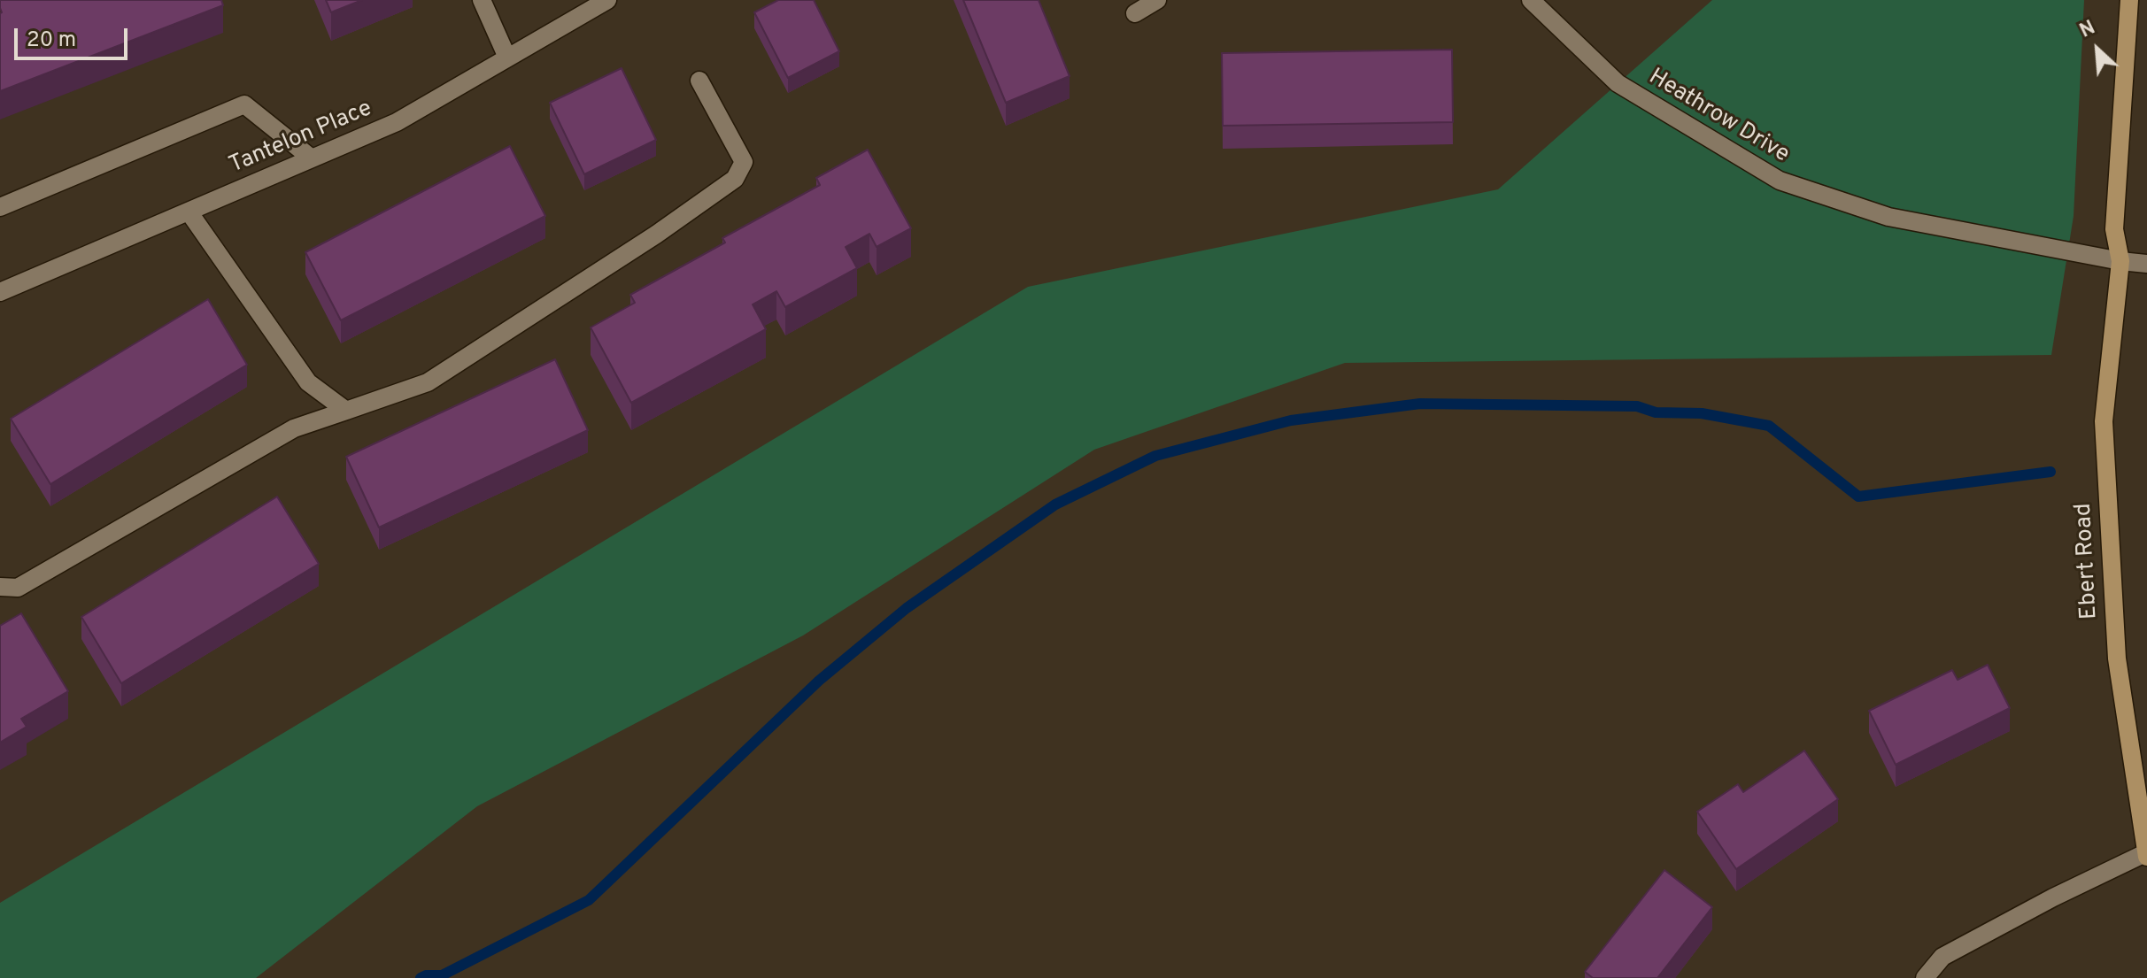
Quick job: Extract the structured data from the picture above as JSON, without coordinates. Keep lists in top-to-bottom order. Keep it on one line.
{"streets":{"main road":["Ebert Road"],"street":["Heathrow Drive","Tantelon Place"]},"crossings":[["Heathrow Drive","Ebert Road"]],"scale_bar":"20 m","north":"top left"}
